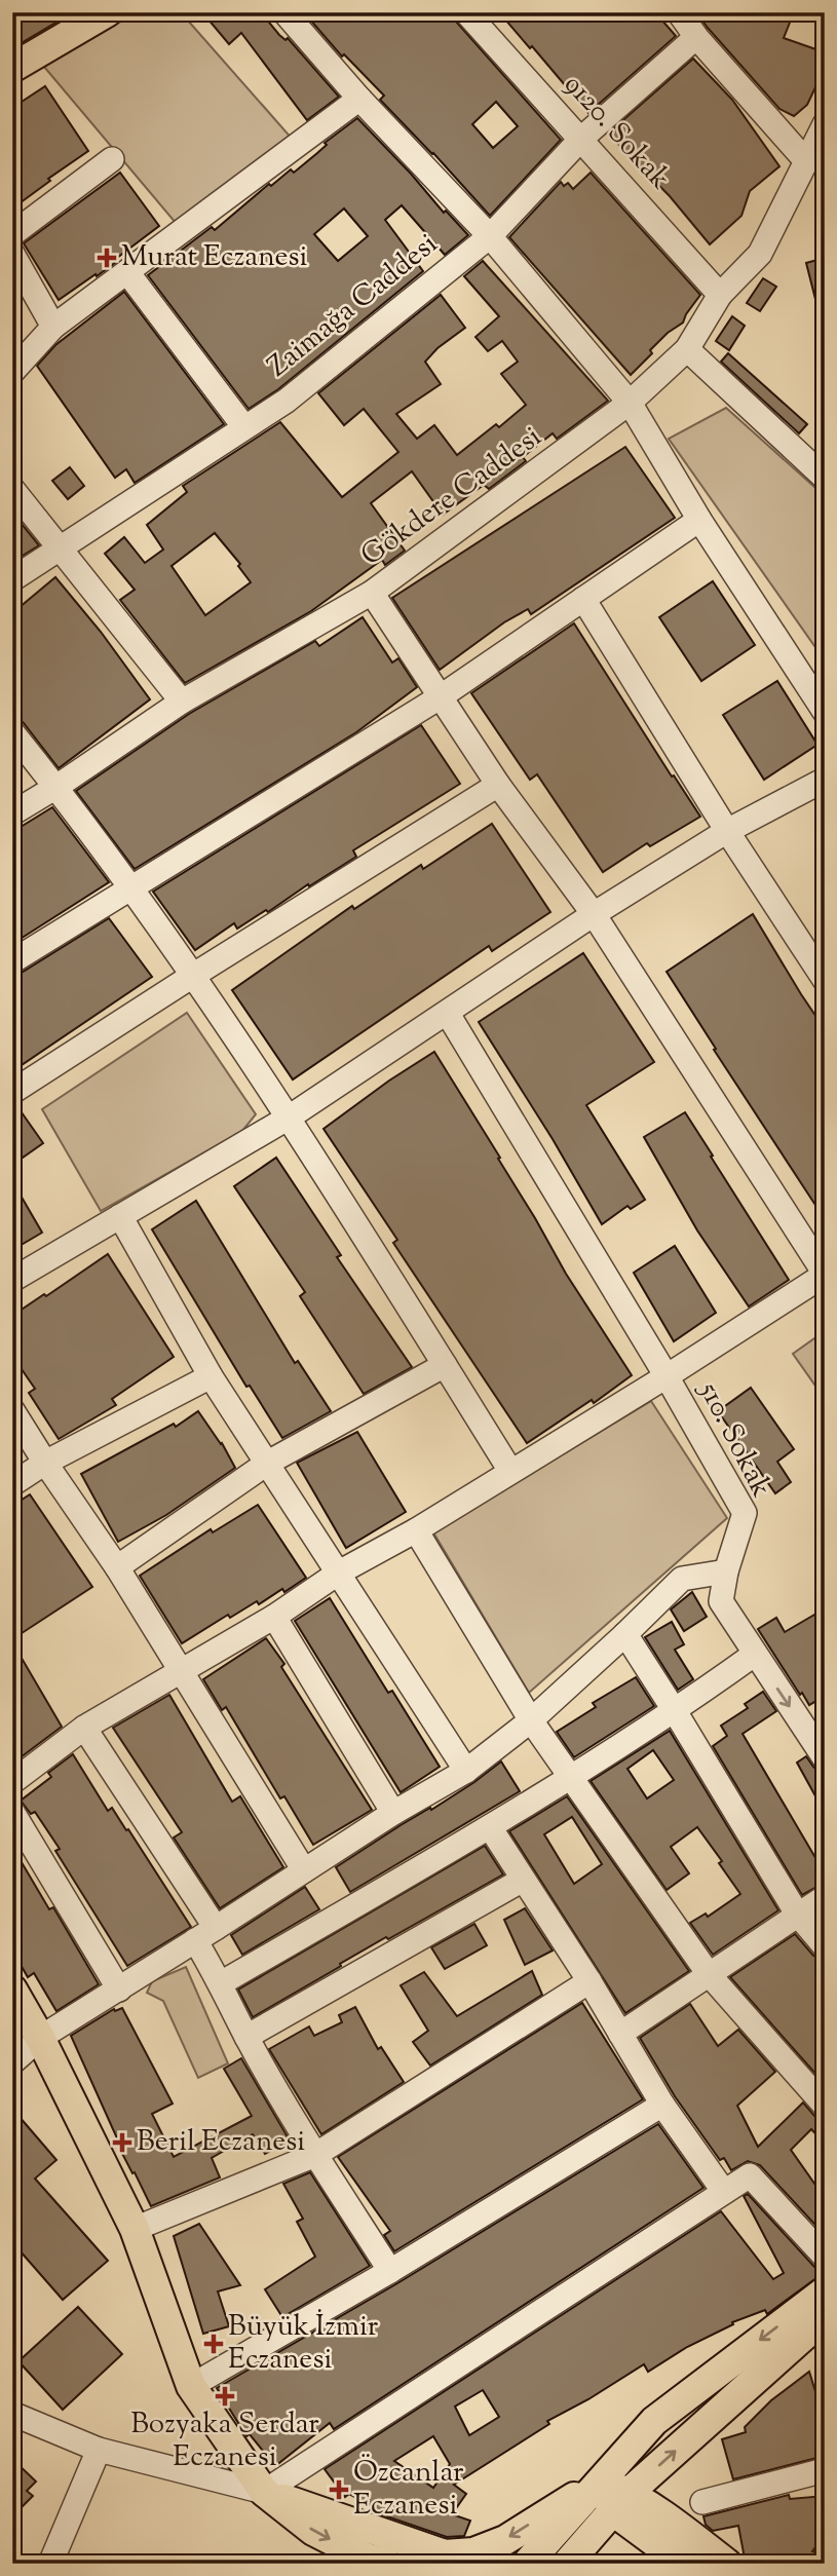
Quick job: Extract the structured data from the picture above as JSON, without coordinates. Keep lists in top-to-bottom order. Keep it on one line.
{"streets":{"street":["9120. Sokak","Zaimağa Caddesi","Gökdere Caddesi","510. Sokak"]},"crossings":[["9120. Sokak","Zaimağa Caddesi"],["9120. Sokak","Gökdere Caddesi"]],"places":{"health":["Murat Eczanesi","Beril Eczanesi","Büyük İzmir Eczanesi","Bozyaka Serdar Eczanesi","Özcanlar Eczanesi"]}}
